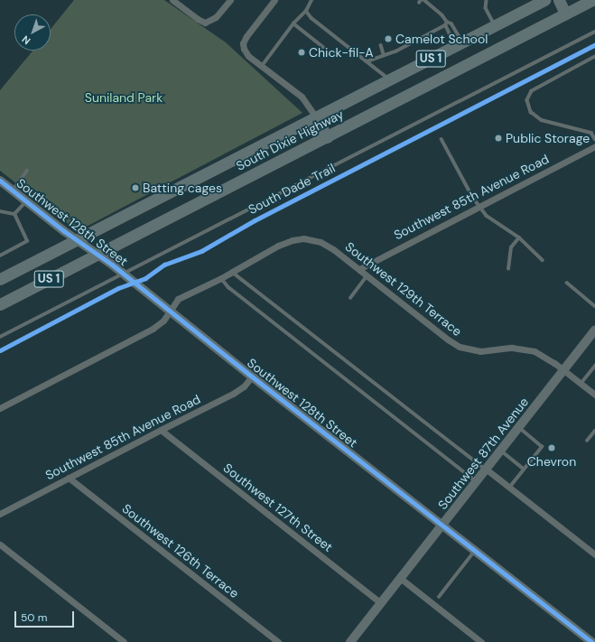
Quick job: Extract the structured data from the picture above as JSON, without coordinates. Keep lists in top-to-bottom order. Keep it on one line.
{"streets":{"highway":["US 1","South Dixie Highway"],"street":["Southwest 85th Avenue Road","Southwest 128th Street","Southwest 129th Terrace","Southwest 87th Avenue","Southwest 127th Street","Southwest 126th Terrace"],"cycle path":["South Dade Trail"]},"crossings":[["South Dixie Highway","Southwest 128th Street"],["Southwest 85th Avenue Road","Southwest 128th Street"],["Southwest 85th Avenue Road","Southwest 129th Terrace"],["Southwest 85th Avenue Road","Southwest 127th Street"],["Southwest 85th Avenue Road","Southwest 126th Terrace"],["Southwest 128th Street","Southwest 87th Avenue"],["Southwest 129th Terrace","Southwest 87th Avenue"],["Southwest 87th Avenue","Southwest 127th Street"]],"parks":["Suniland Park"],"places":["Camelot School","Chick-fil-A","Public Storage","Batting cages","Chevron"],"scale_bar":"50 m","north":"bottom left"}
